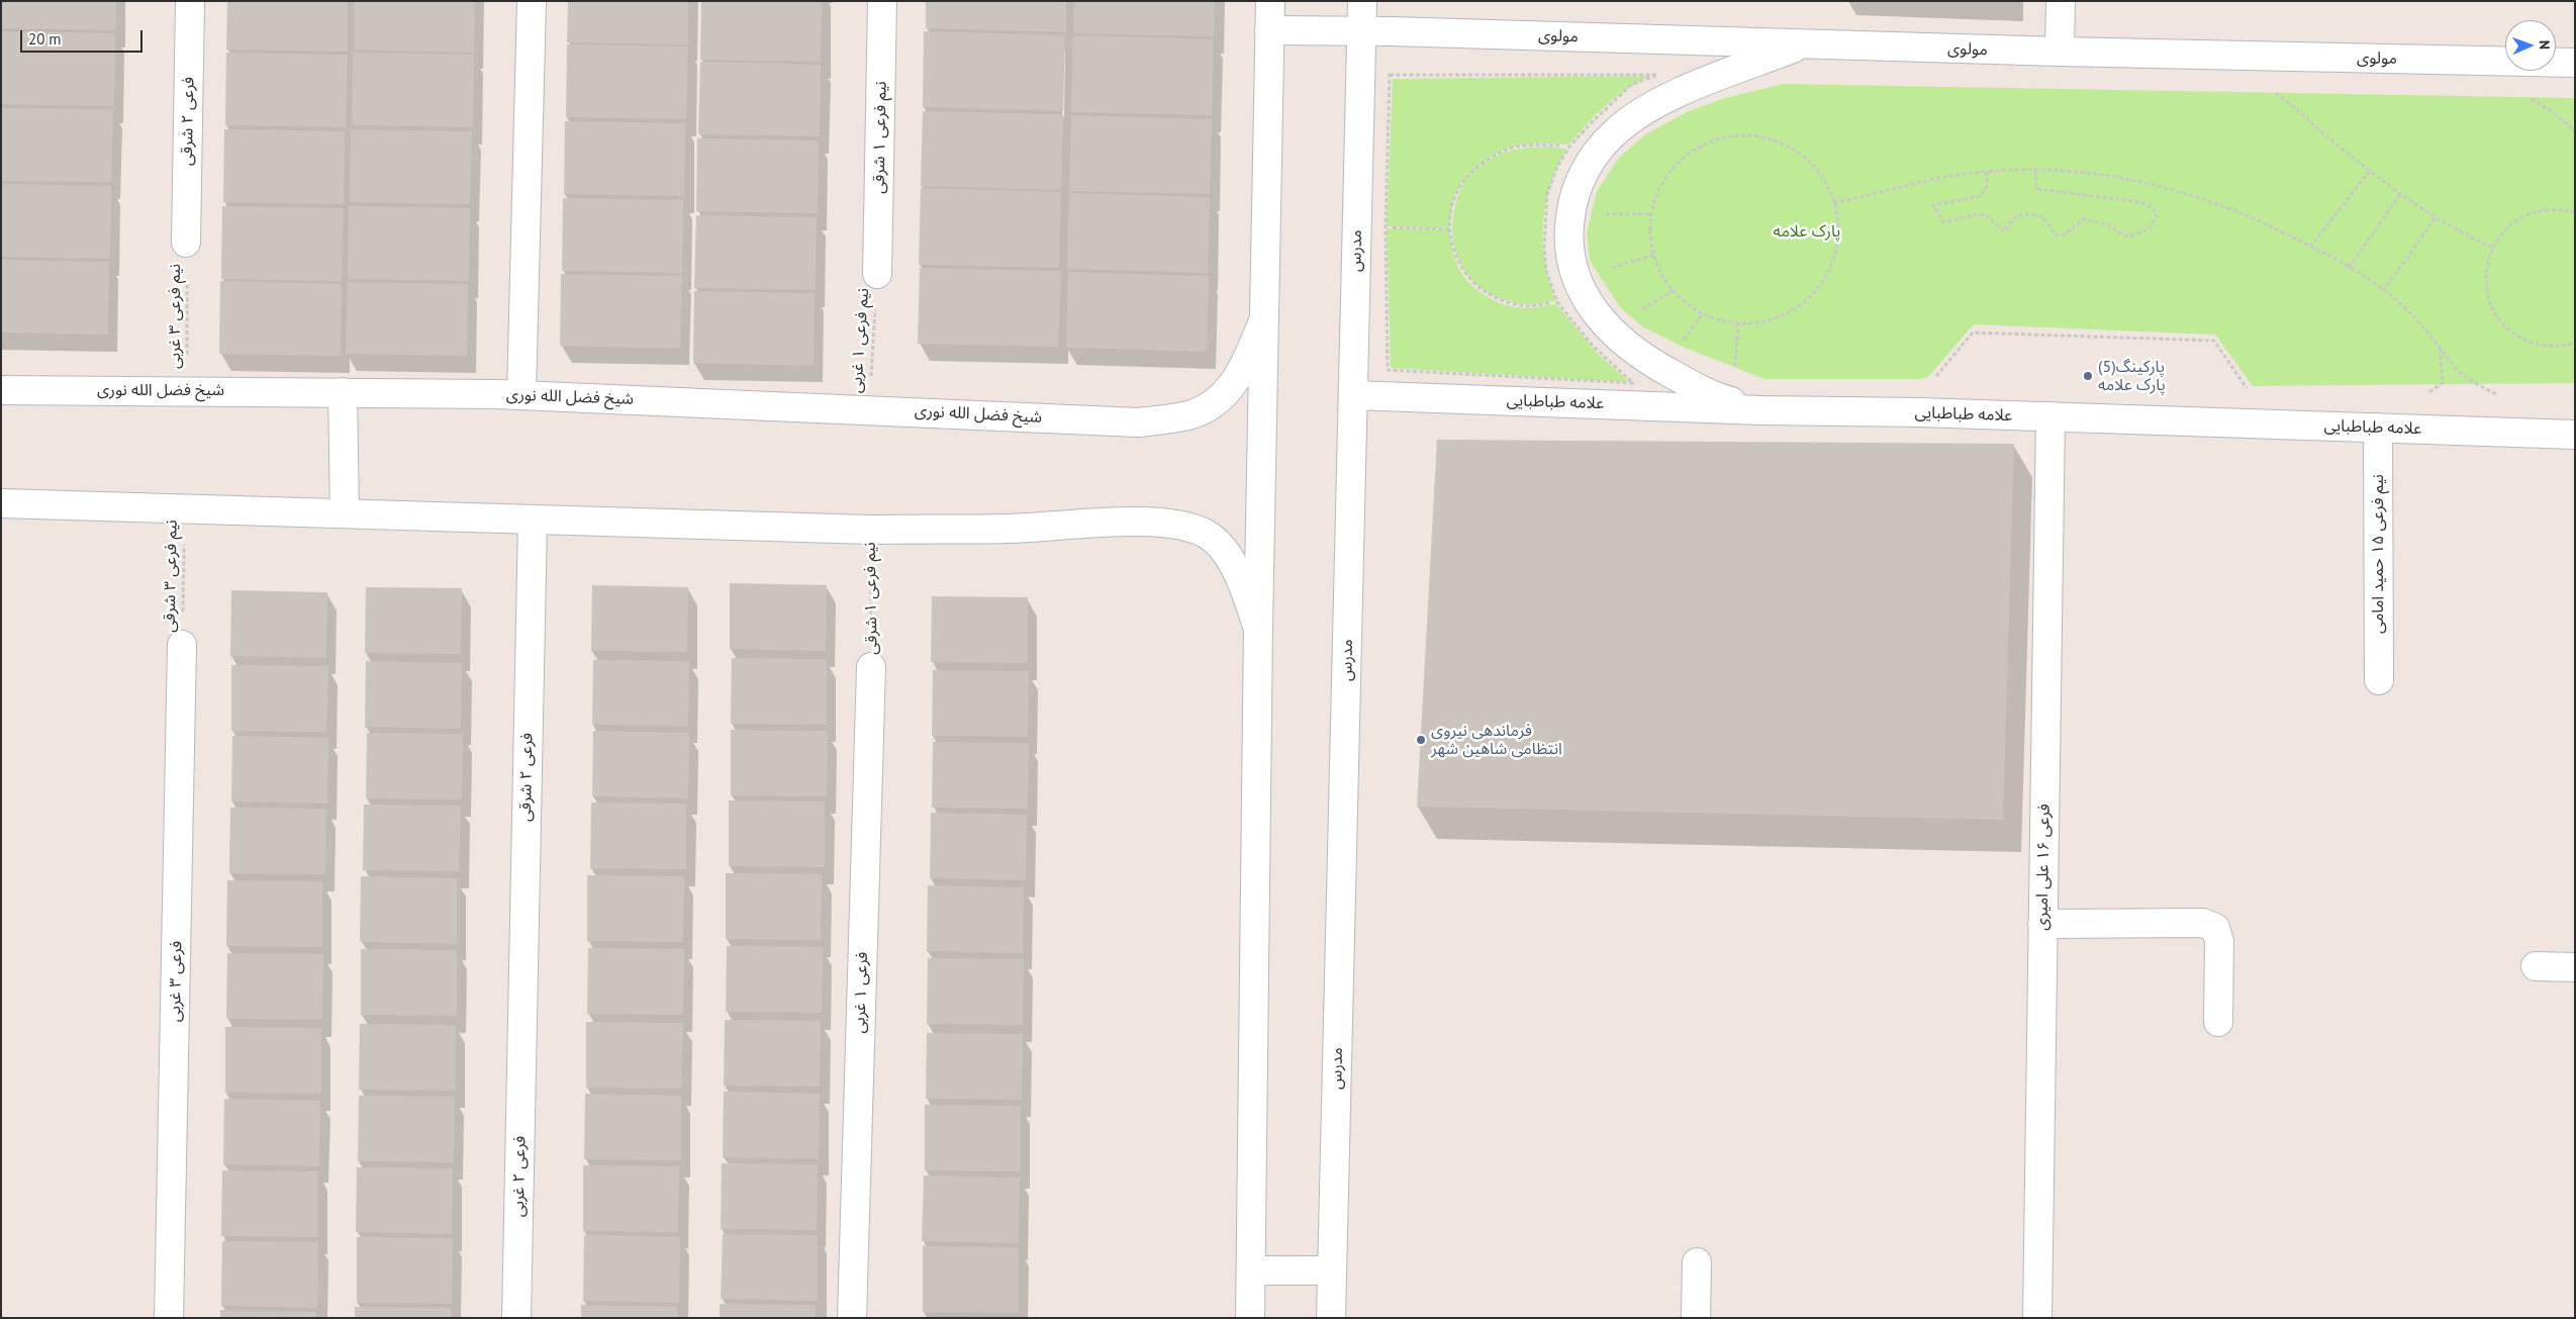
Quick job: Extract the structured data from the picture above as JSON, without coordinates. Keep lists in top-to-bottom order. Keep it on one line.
{"streets":{"street":["مولوی","فرعی ۲ شرقی","نیم فرعی ۱ شرقی","مدرس","شیخ فضل الله نوری","علامه طباطبایی","نیم فرعی ۱۵ حمید امامی","فرعی ۱۶ علی امیری","فرعی ۳ غربی","فرعی ۱ غربی","فرعی ۲ غربی"],"path":["نیم فرعی ۳ غربی","نیم فرعی ۱ غربی","نیم فرعی ۳ شرقی"]},"crossings":[["مولوی","مدرس"],["فرعی ۲ شرقی","نیم فرعی ۳ غربی"],["فرعی ۲ شرقی","فرعی ۲ غربی"],["نیم فرعی ۱ شرقی","نیم فرعی ۱ غربی"],["نیم فرعی ۱ شرقی","فرعی ۱ غربی"],["مدرس","علامه طباطبایی"],["نیم فرعی ۳ غربی","شیخ فضل الله نوری"],["نیم فرعی ۱ غربی","شیخ فضل الله نوری"],["علامه طباطبایی","نیم فرعی ۱۵ حمید امامی"],["علامه طباطبایی","فرعی ۱۶ علی امیری"],["نیم فرعی ۳ شرقی","فرعی ۳ غربی"]],"parks":["پارک علامه"],"places":["پارکینگ(5) پارک علامه","فرماندهی نیروی انتظامی شاهین شهر"],"scale_bar":"20 m","north":"right"}
